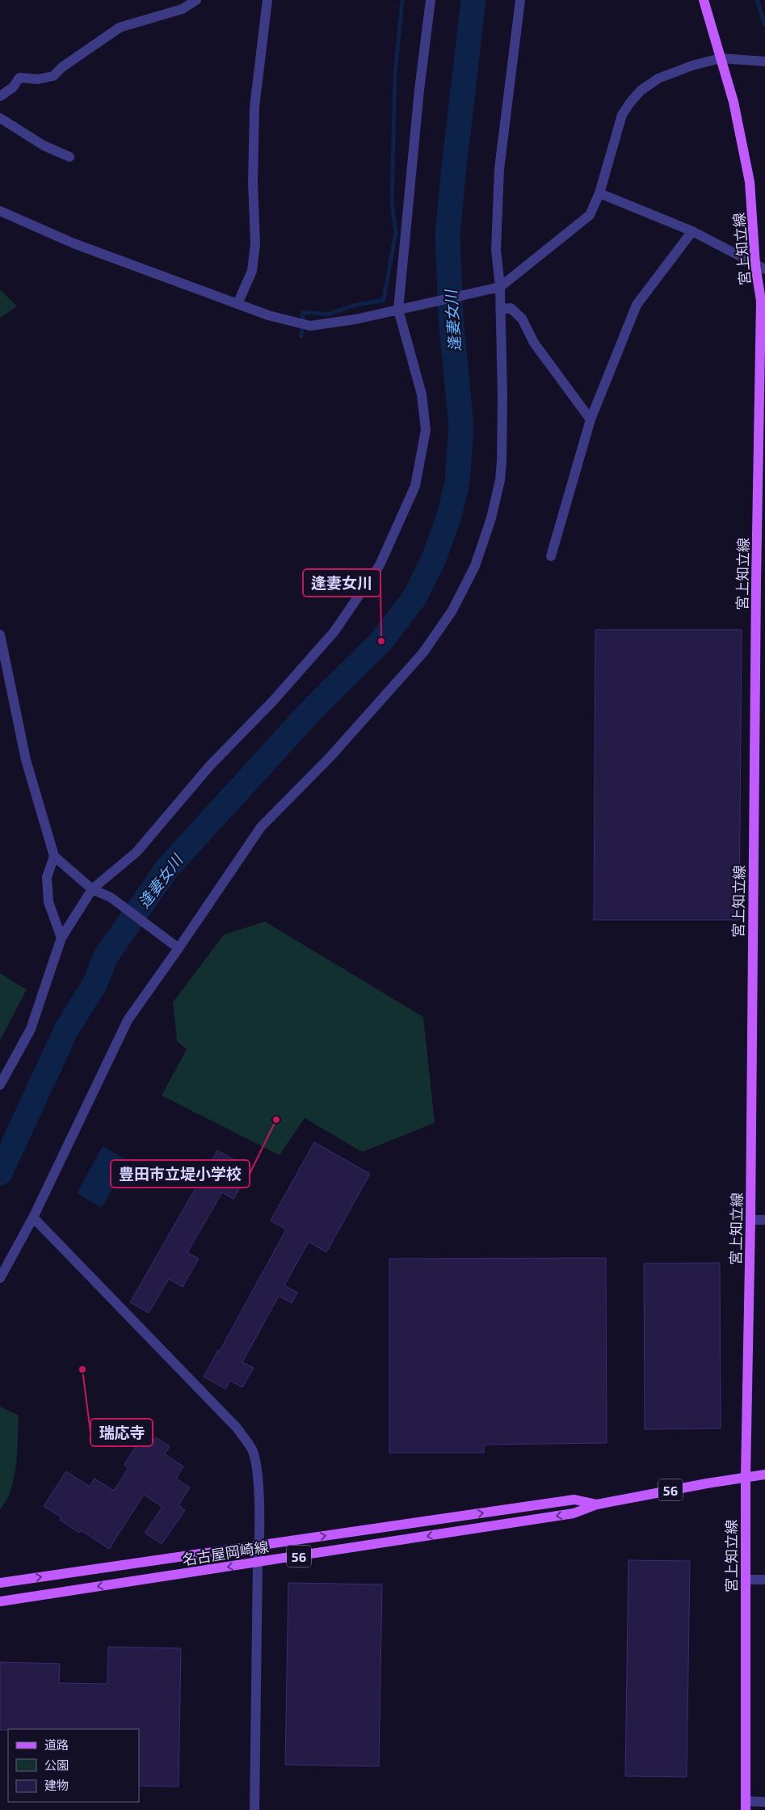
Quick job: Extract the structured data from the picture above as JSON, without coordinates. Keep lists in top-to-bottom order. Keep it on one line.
{"streets":{"main road":["宮上知立線","56","名古屋岡崎線"]},"crossings":[["宮上知立線","名古屋岡崎線"]],"water":["逢妻女川"],"places":["逢妻女川","豊田市立堤小学校","瑞応寺"],"legend":["道路","公園","建物"]}
